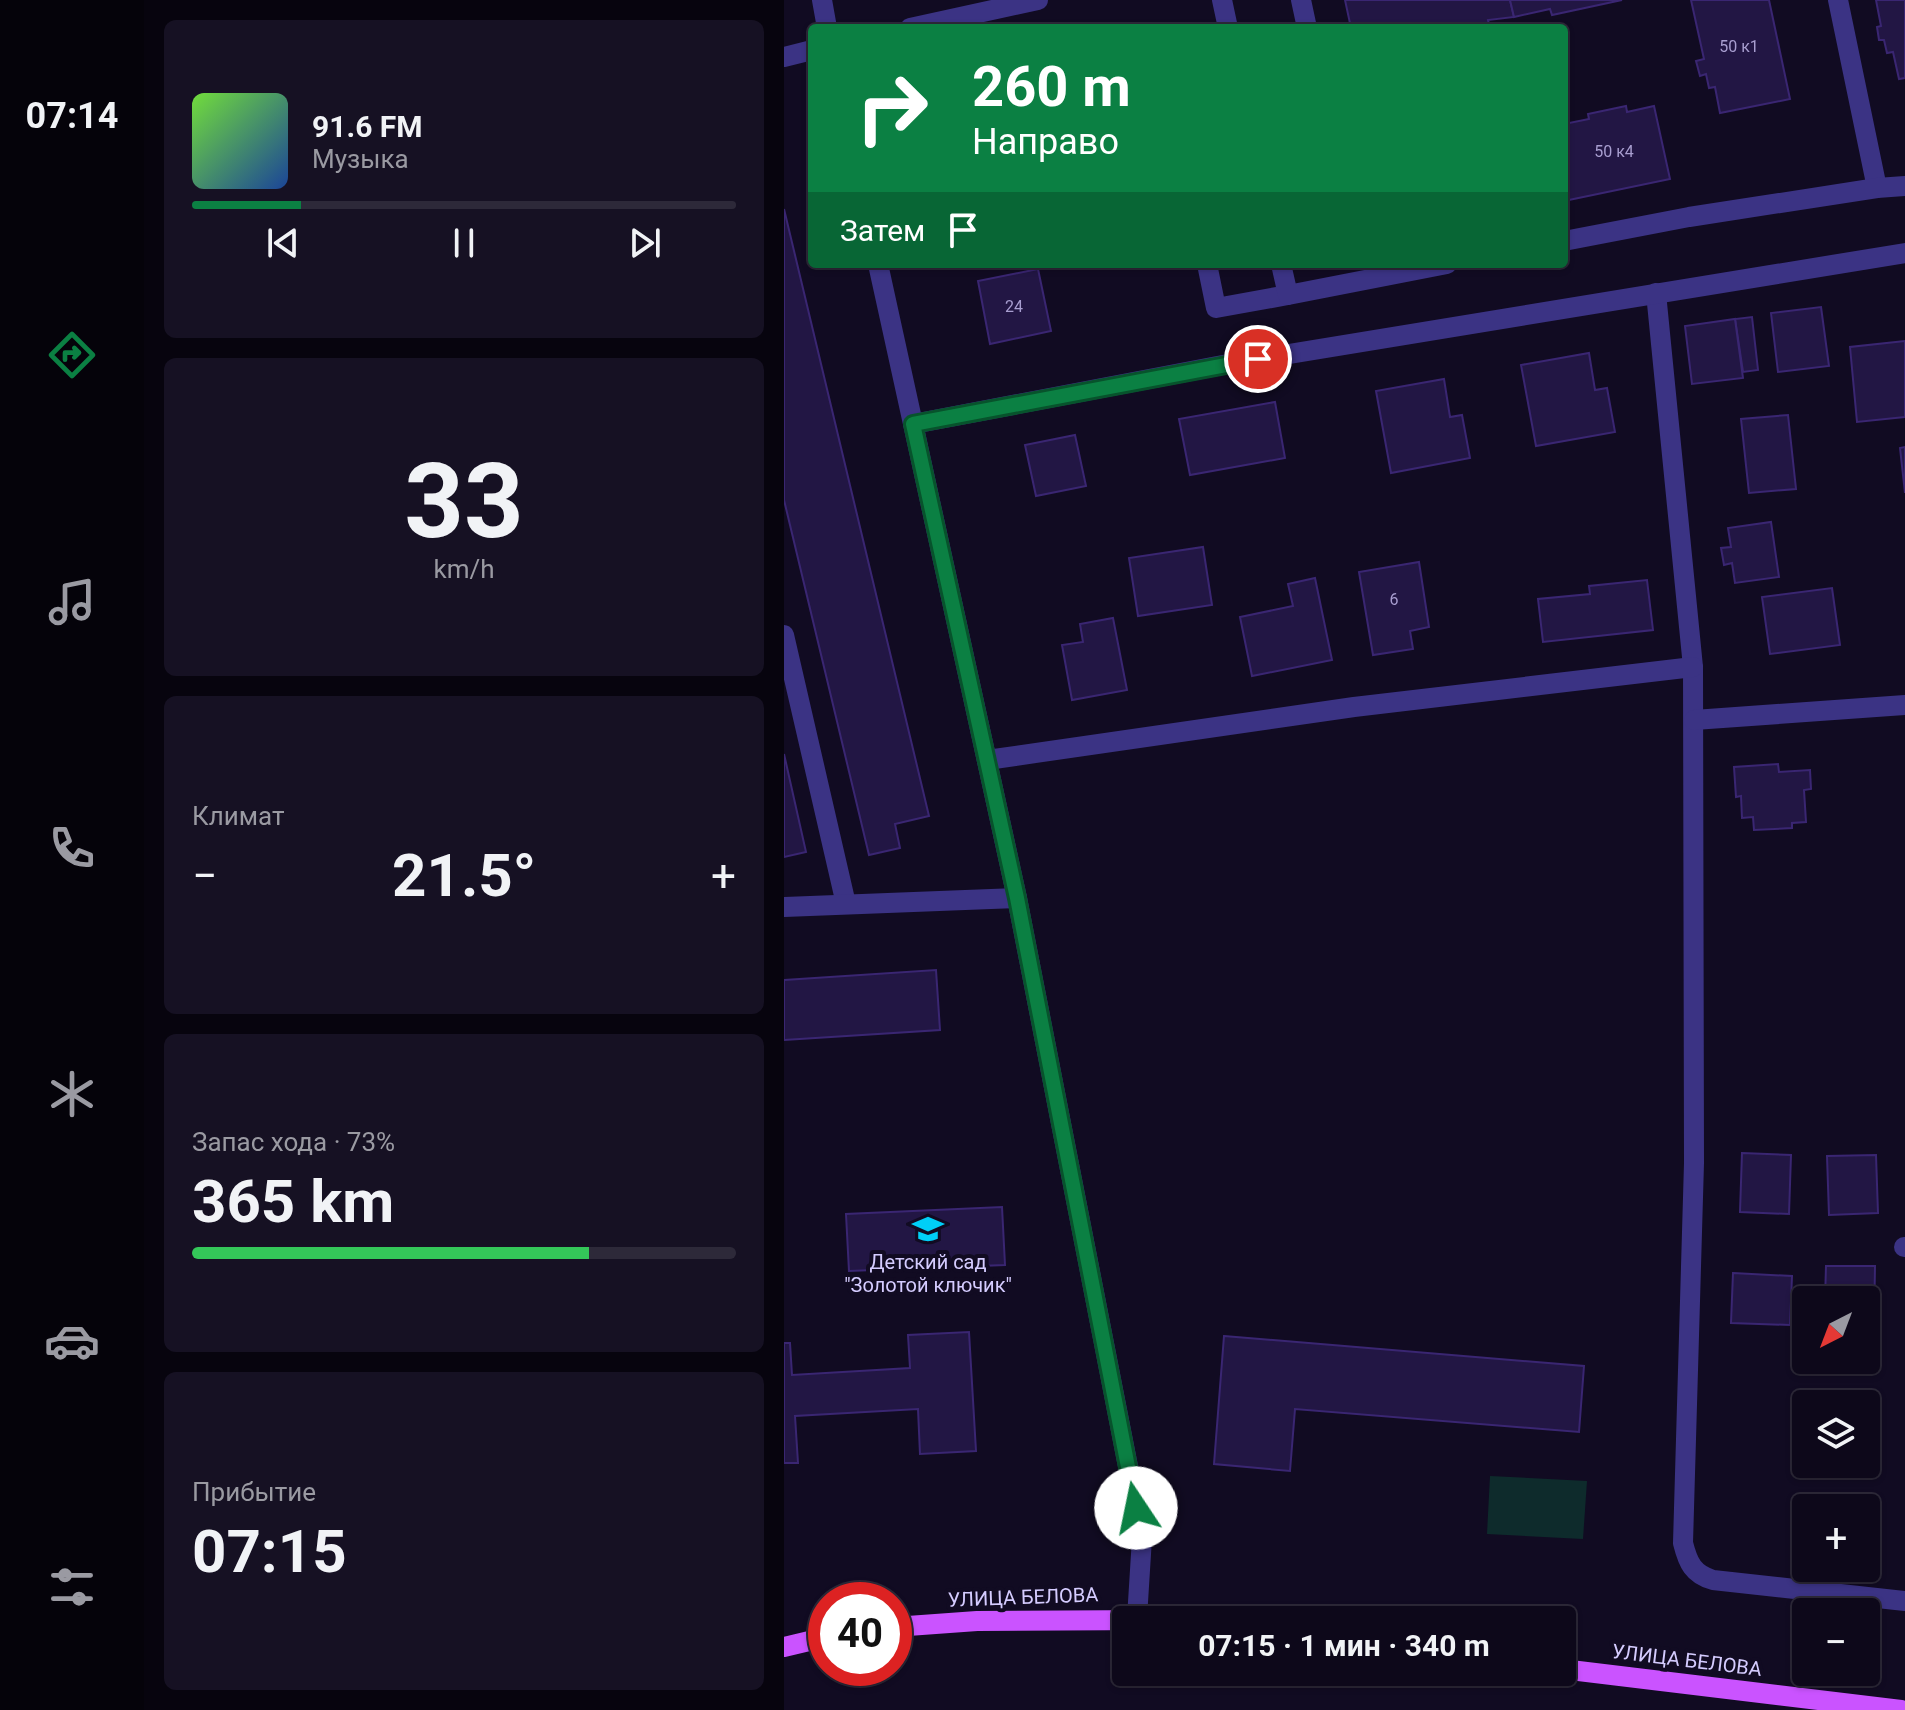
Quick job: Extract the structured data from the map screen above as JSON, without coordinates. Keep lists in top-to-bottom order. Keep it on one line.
{"streets":{"main road":["УЛИЦА БЕЛОВА"]},"places":{"school or university":["Детский сад \"Золотой ключик\""]},"house_numbers":["50 к1","50 к4","24","6"],"north":"bottom left","page":{"tabs":"07:14","turn":["260 m","Направо"],"song":["91.6 FM","Музыка"],"then":"Затем","tile":[["33","km/h"],"Климат",["Запас хода · 73%","365 km"],["Прибытие","07:15"]],"heat":["−","21.5°","+"],"map_buttons":["+","−"],"limit":"40","trip":"07:15 · 1 мин · 340 m"}}
